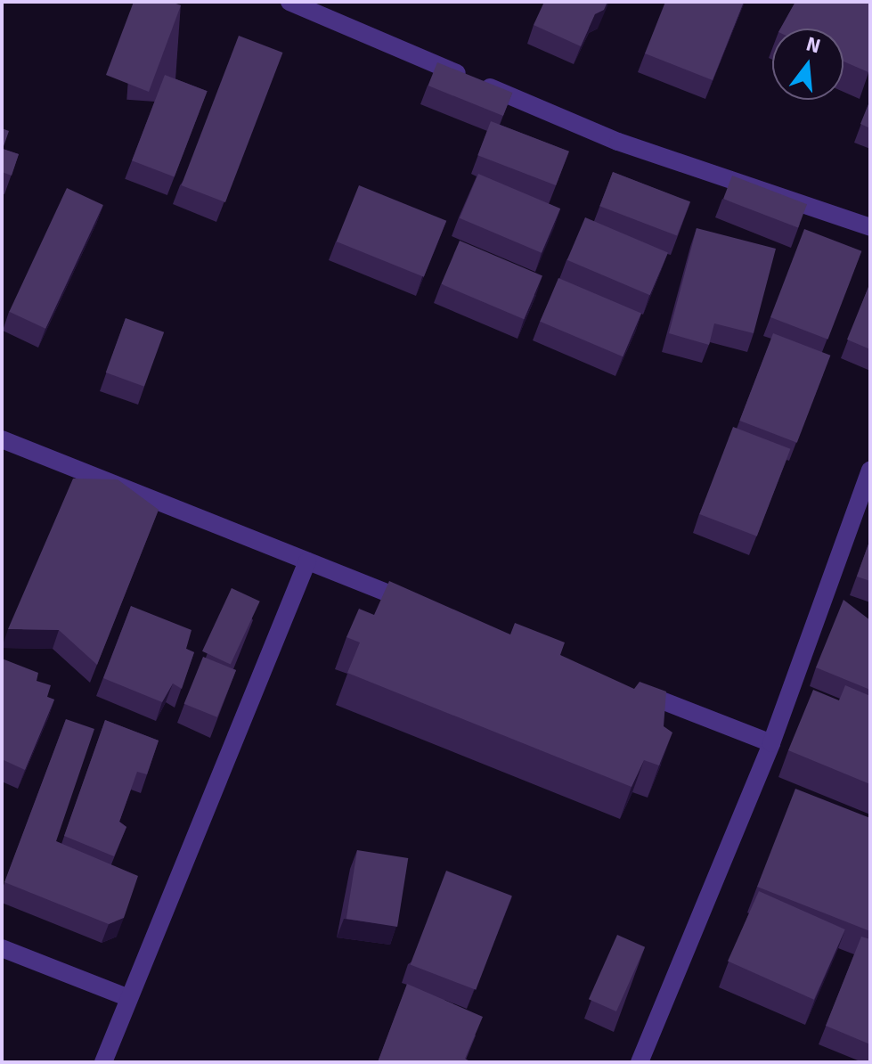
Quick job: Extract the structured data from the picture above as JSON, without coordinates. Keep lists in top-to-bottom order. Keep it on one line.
{"north":"top"}
